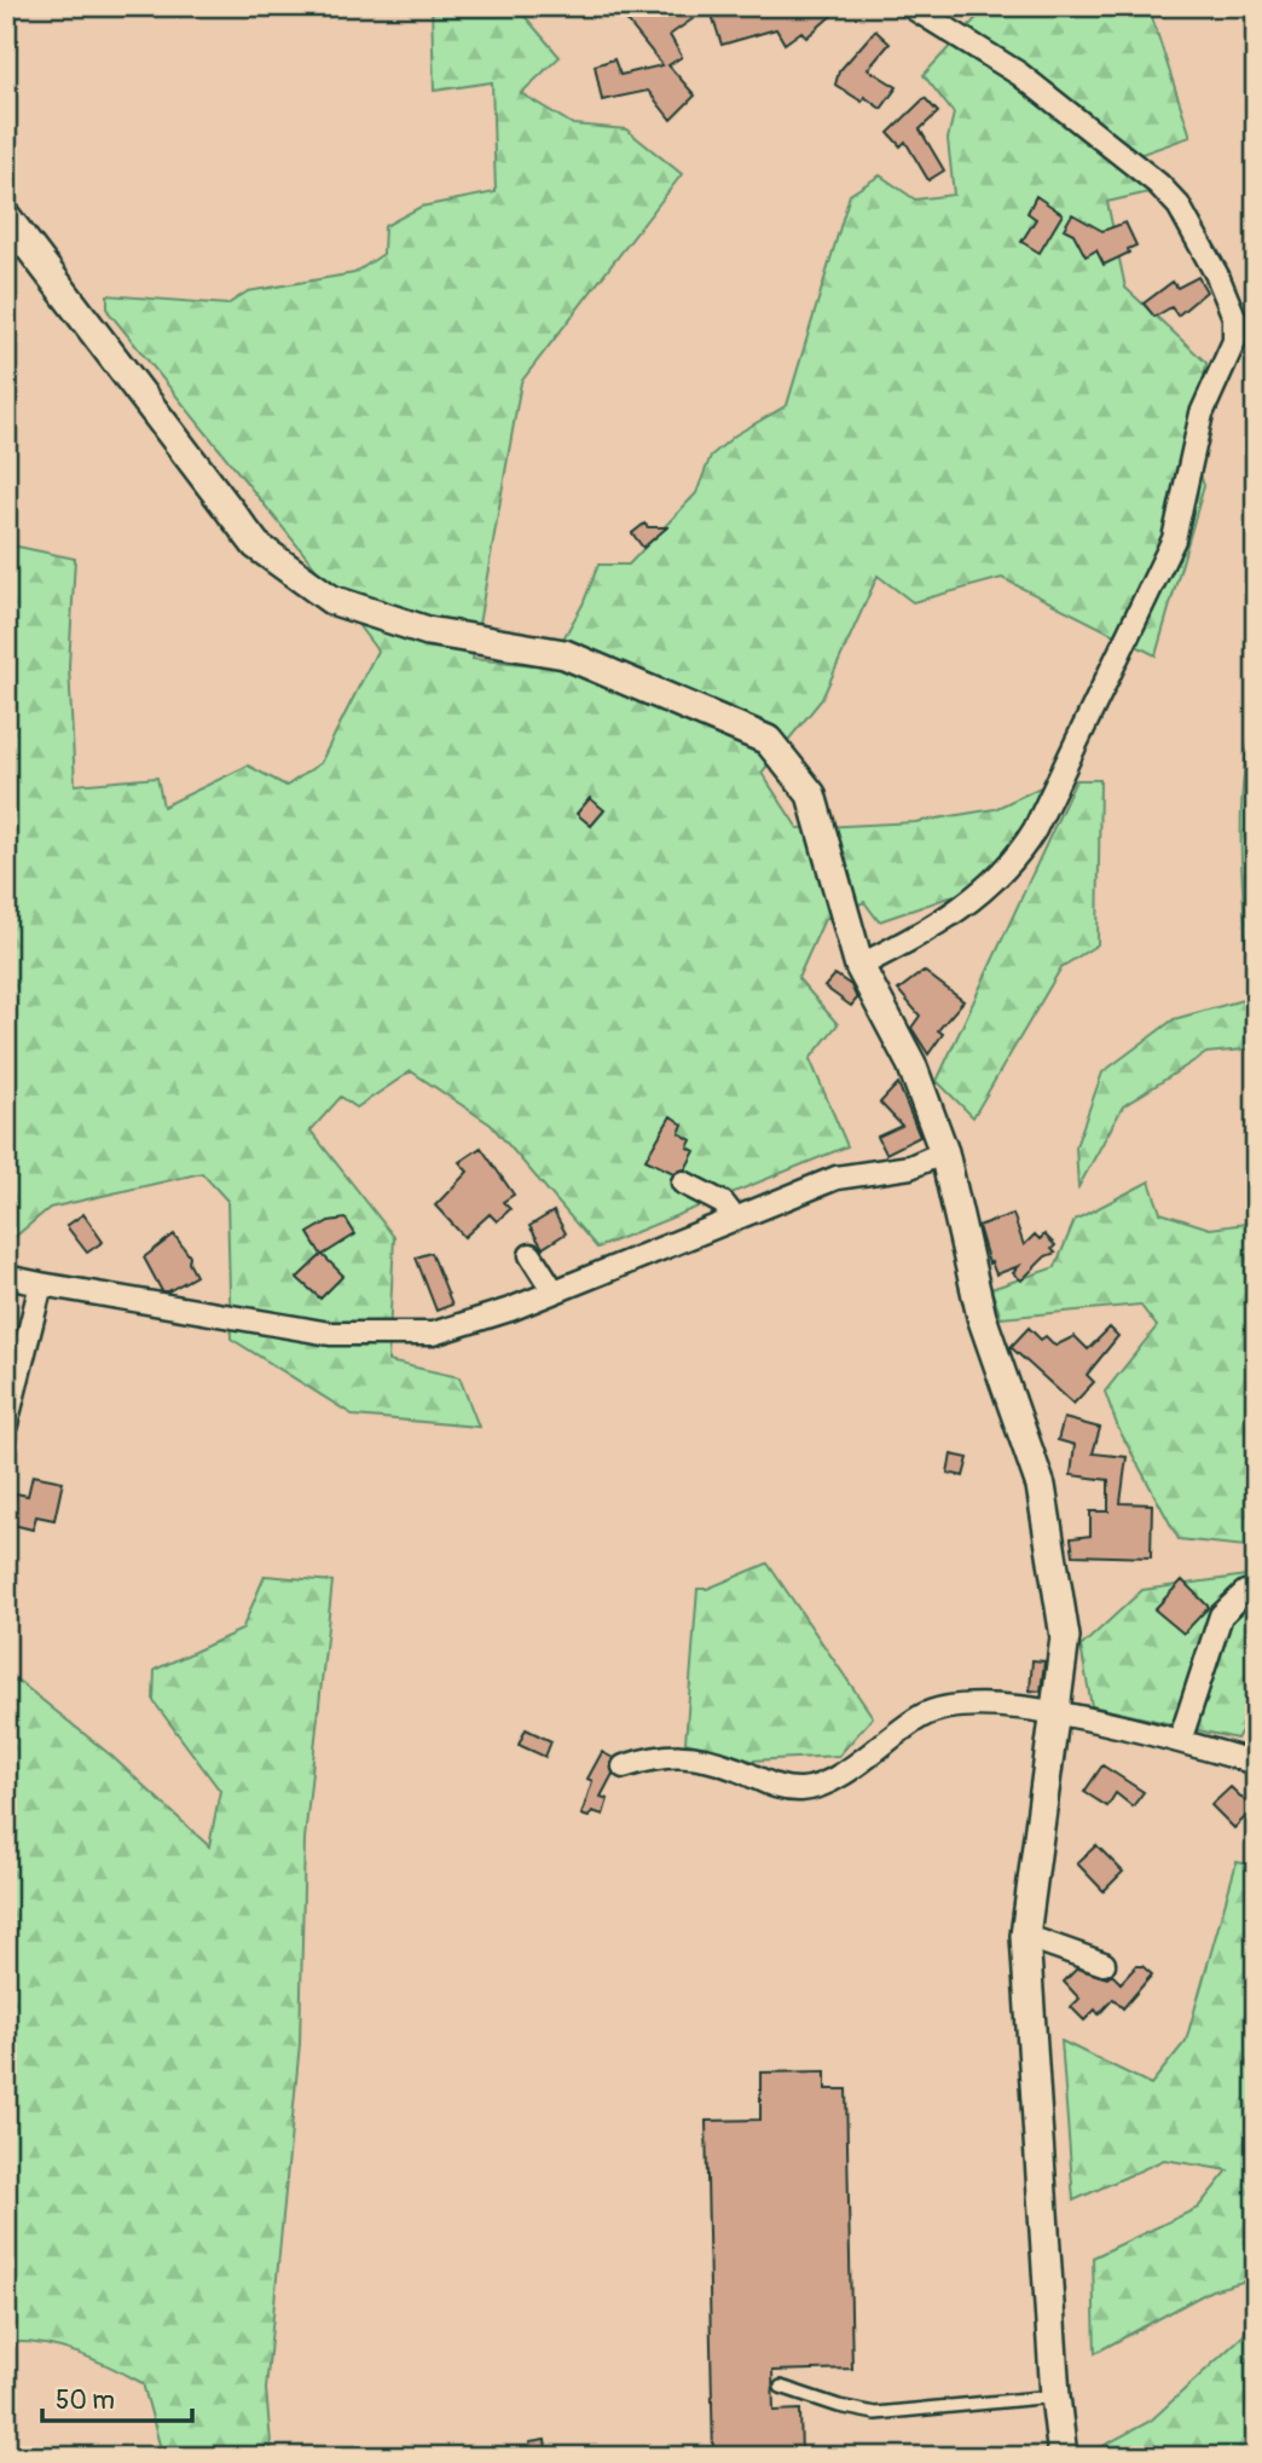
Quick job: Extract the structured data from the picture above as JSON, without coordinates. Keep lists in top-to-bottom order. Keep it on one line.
{"scale_bar":"50 m"}
